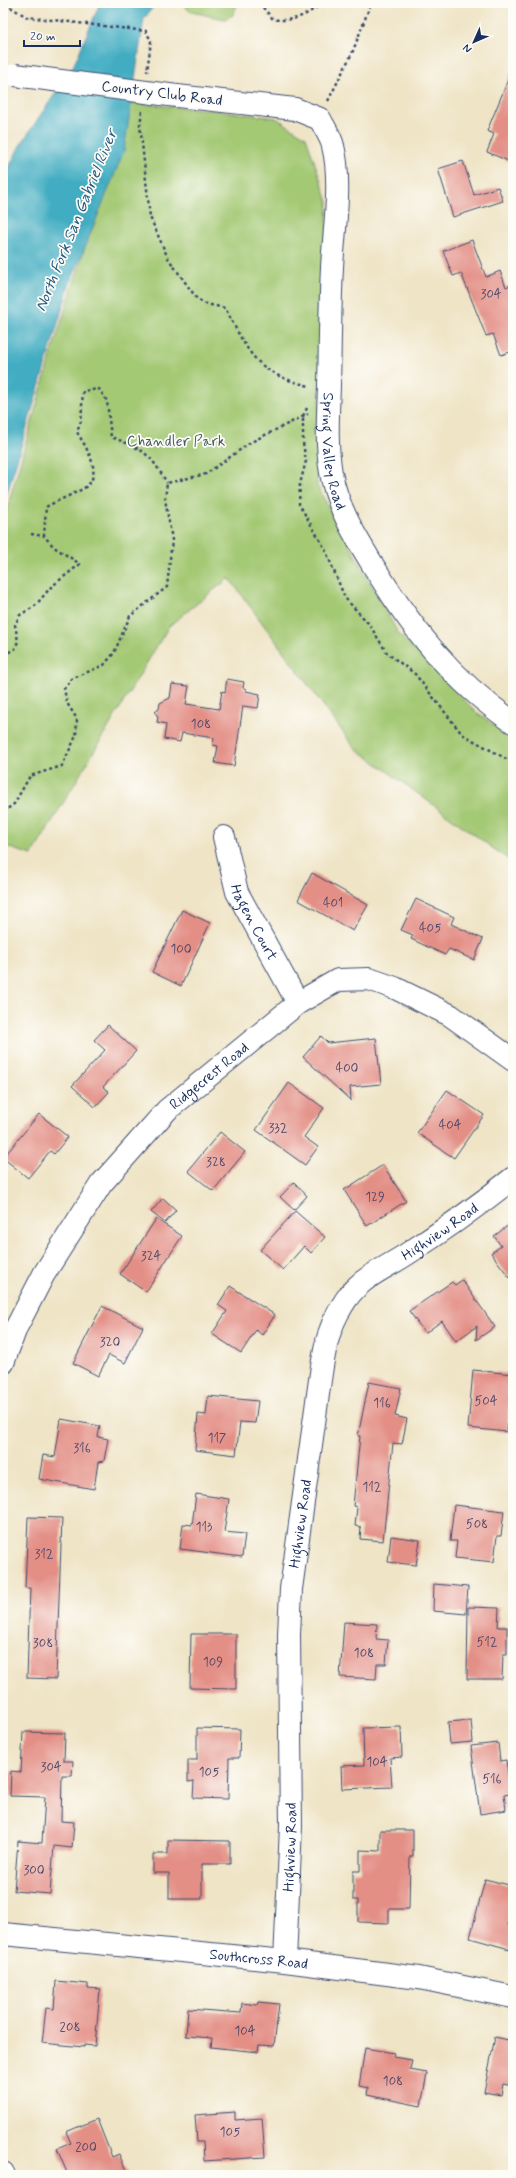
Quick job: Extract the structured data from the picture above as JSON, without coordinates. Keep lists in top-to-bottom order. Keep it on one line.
{"streets":{"street":["Country Club Road","Spring Valley Road","Hagen Court","Ridgecrest Road","Highview Road","Southcross Road"]},"crossings":[["Country Club Road","Spring Valley Road"],["Hagen Court","Ridgecrest Road"],["Highview Road","Southcross Road"]],"water":["North Fork San Gabriel River"],"parks":["Chandler Park"],"house_numbers":["304","108","401","405","100","400","404","332","328","129","324","320","504","116","117","316","112","508","113","312","512","308","108","109","104","304","105","516","300","208","104","108","105","200"],"scale_bar":"20 m","north":"bottom left"}
